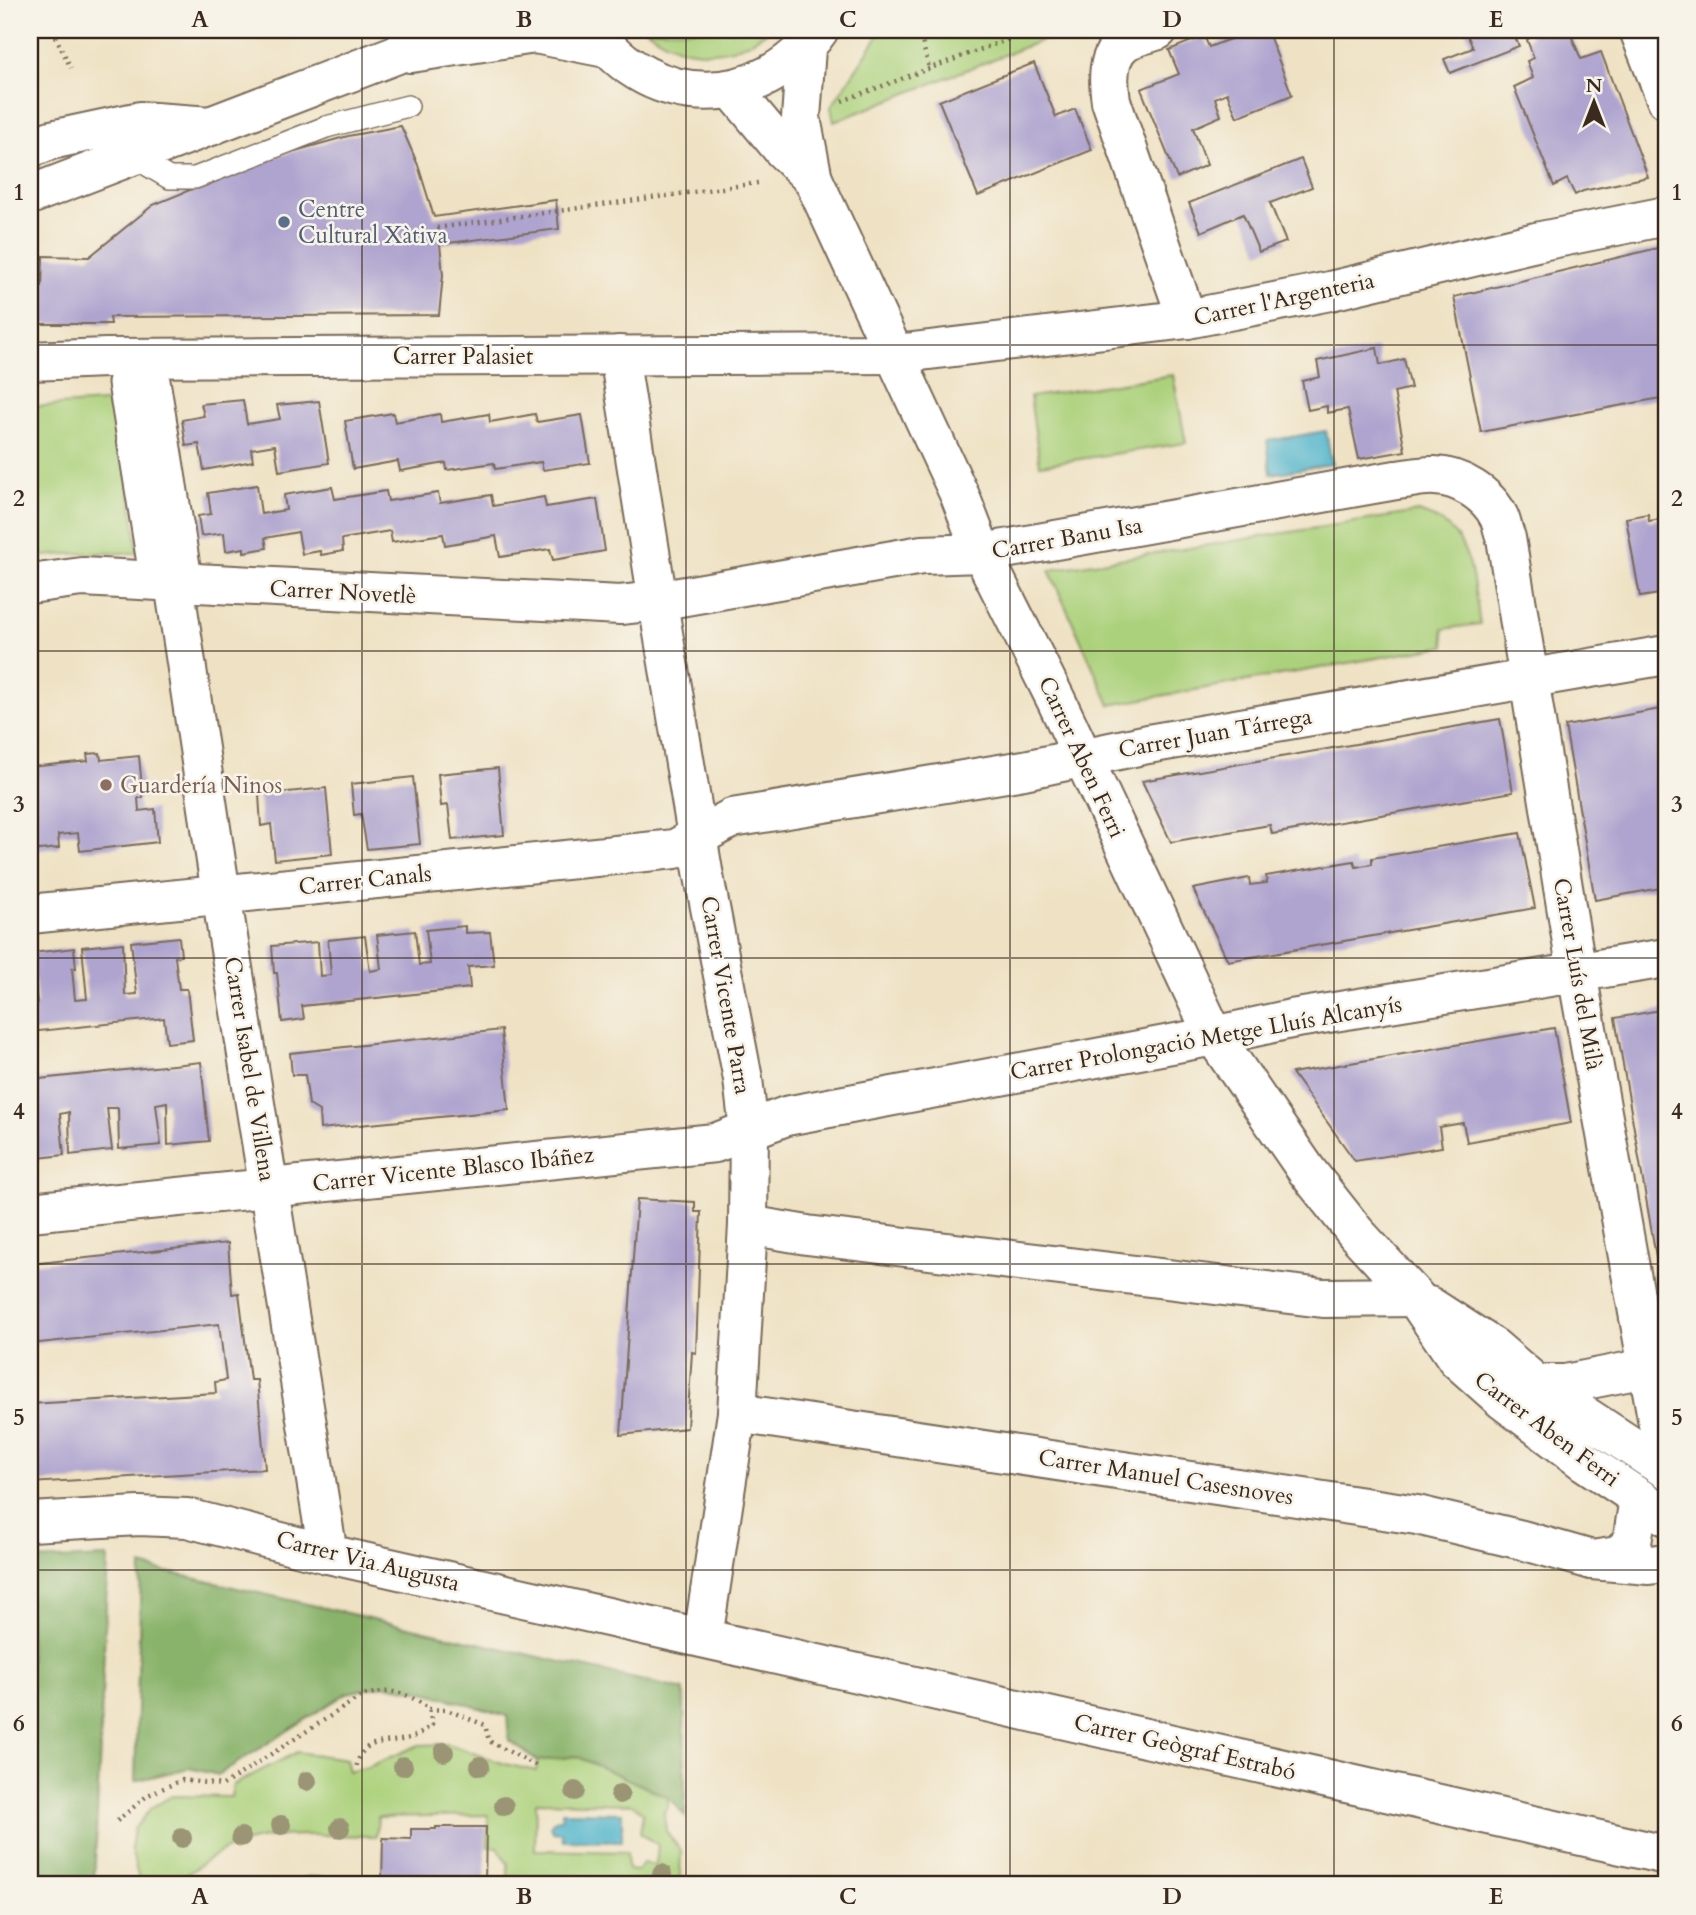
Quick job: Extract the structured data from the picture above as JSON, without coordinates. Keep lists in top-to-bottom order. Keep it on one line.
{"streets":{"street":["Carrer l'Argenteria","Carrer Palasiet","Carrer Banu Isa","Carrer Novetlè","Carrer Juan Tárrega","Carrer Aben Ferri","Carrer Canals","Carrer Luís del Milà","Carrer Vicente Parra","Carrer Prolongació Metge Lluís Alcanyís","Carrer Isabel de Villena","Carrer Vicente Blasco Ibáñez","Carrer Manuel Casesnoves","Carrer Via Augusta","Carrer Geògraf Estrabó"]},"crossings":[["Carrer l'Argenteria","Carrer Palasiet"],["Carrer l'Argenteria","Carrer Aben Ferri"],["Carrer Palasiet","Carrer Aben Ferri"],["Carrer Palasiet","Carrer Vicente Parra"],["Carrer Banu Isa","Carrer Novetlè"],["Carrer Banu Isa","Carrer Aben Ferri"],["Carrer Banu Isa","Carrer Luís del Milà"],["Carrer Banu Isa","Carrer Vicente Parra"],["Carrer Novetlè","Carrer Vicente Parra"],["Carrer Novetlè","Carrer Isabel de Villena"],["Carrer Juan Tárrega","Carrer Aben Ferri"],["Carrer Juan Tárrega","Carrer Canals"],["Carrer Juan Tárrega","Carrer Luís del Milà"],["Carrer Juan Tárrega","Carrer Vicente Parra"],["Carrer Aben Ferri","Carrer Luís del Milà"],["Carrer Aben Ferri","Carrer Prolongació Metge Lluís Alcanyís"],["Carrer Canals","Carrer Vicente Parra"],["Carrer Canals","Carrer Isabel de Villena"],["Carrer Luís del Milà","Carrer Prolongació Metge Lluís Alcanyís"],["Carrer Vicente Parra","Carrer Prolongació Metge Lluís Alcanyís"],["Carrer Vicente Parra","Carrer Vicente Blasco Ibáñez"],["Carrer Vicente Parra","Carrer Manuel Casesnoves"],["Carrer Vicente Parra","Carrer Via Augusta"],["Carrer Vicente Parra","Carrer Geògraf Estrabó"],["Carrer Prolongació Metge Lluís Alcanyís","Carrer Vicente Blasco Ibáñez"],["Carrer Isabel de Villena","Carrer Vicente Blasco Ibáñez"],["Carrer Isabel de Villena","Carrer Via Augusta"],["Carrer Via Augusta","Carrer Geògraf Estrabó"]],"places":["Centre Cultural Xàtiva","Guardería Ninos"],"north":"top","grid":{"columns":["A","B","C","D","E"],"rows":["1","2","3","4","5","6"]}}
